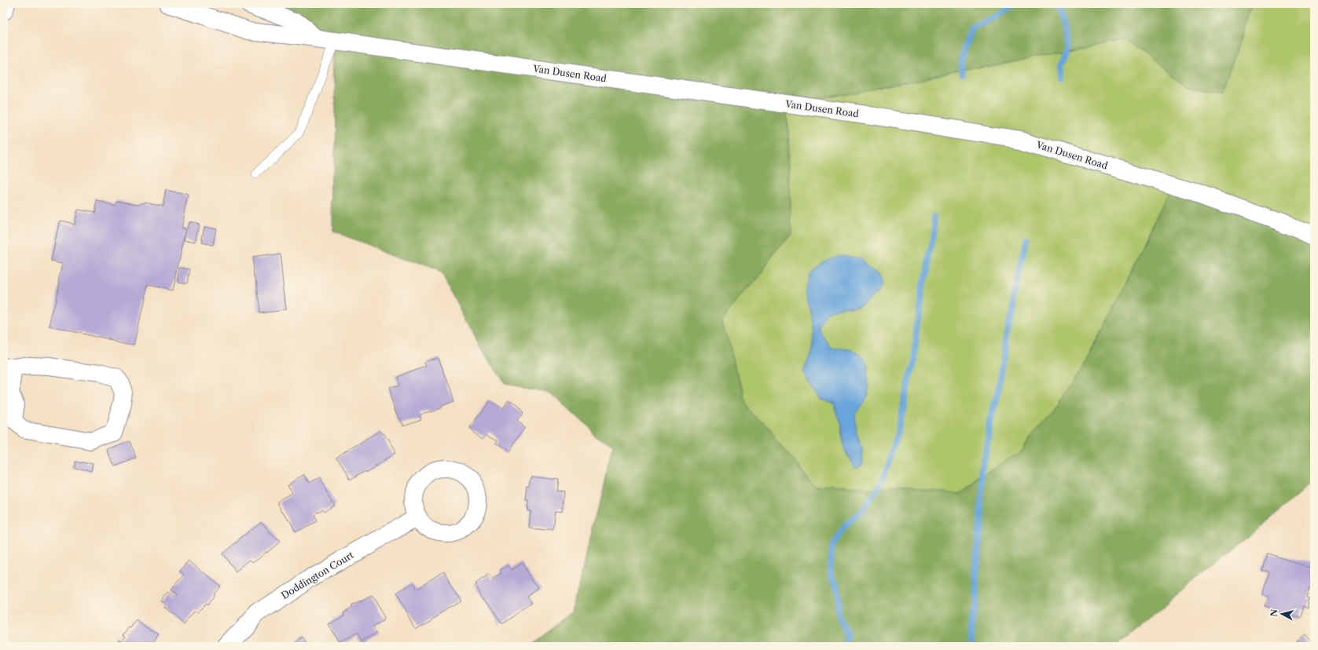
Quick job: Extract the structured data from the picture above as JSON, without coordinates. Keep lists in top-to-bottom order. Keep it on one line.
{"streets":{"main road":["Van Dusen Road","Doddington Court"]},"north":"left"}
